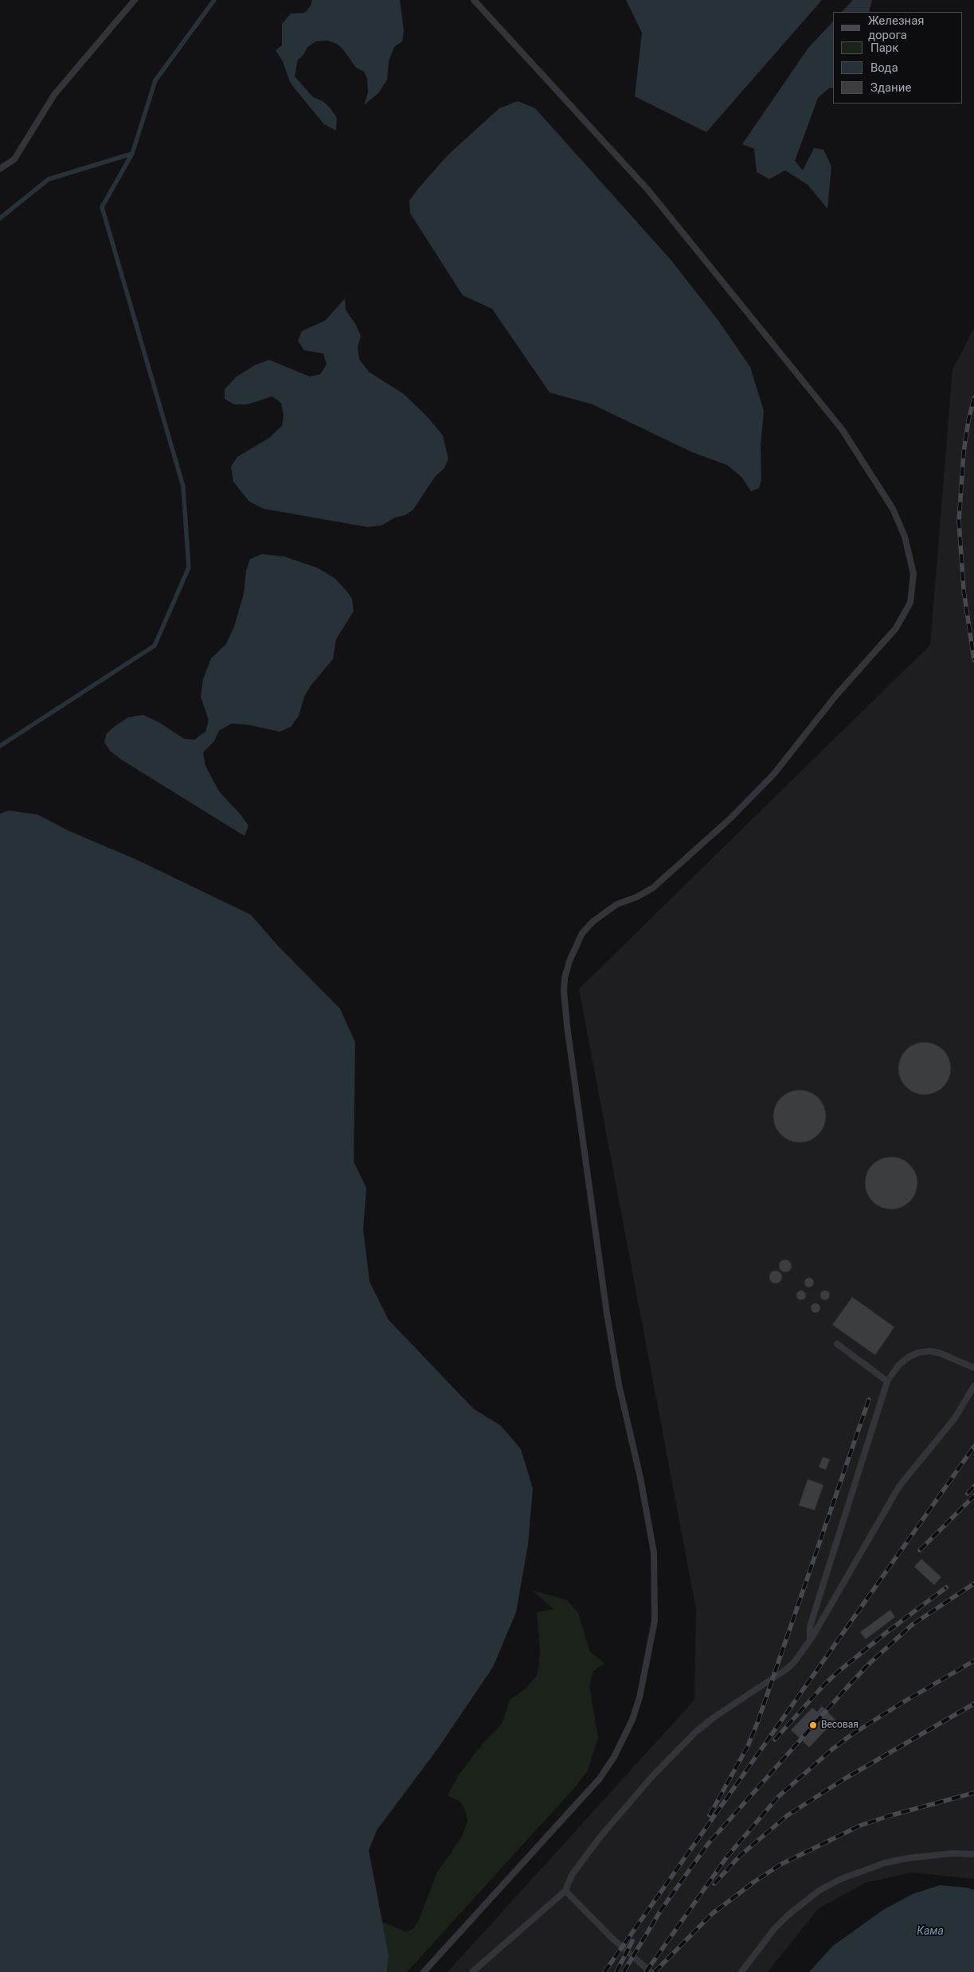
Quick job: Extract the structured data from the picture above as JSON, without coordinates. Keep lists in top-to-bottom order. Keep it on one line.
{"water":["Кама"],"places":["Весовая"],"legend":["Железная дорога","Парк","Вода","Здание"]}
